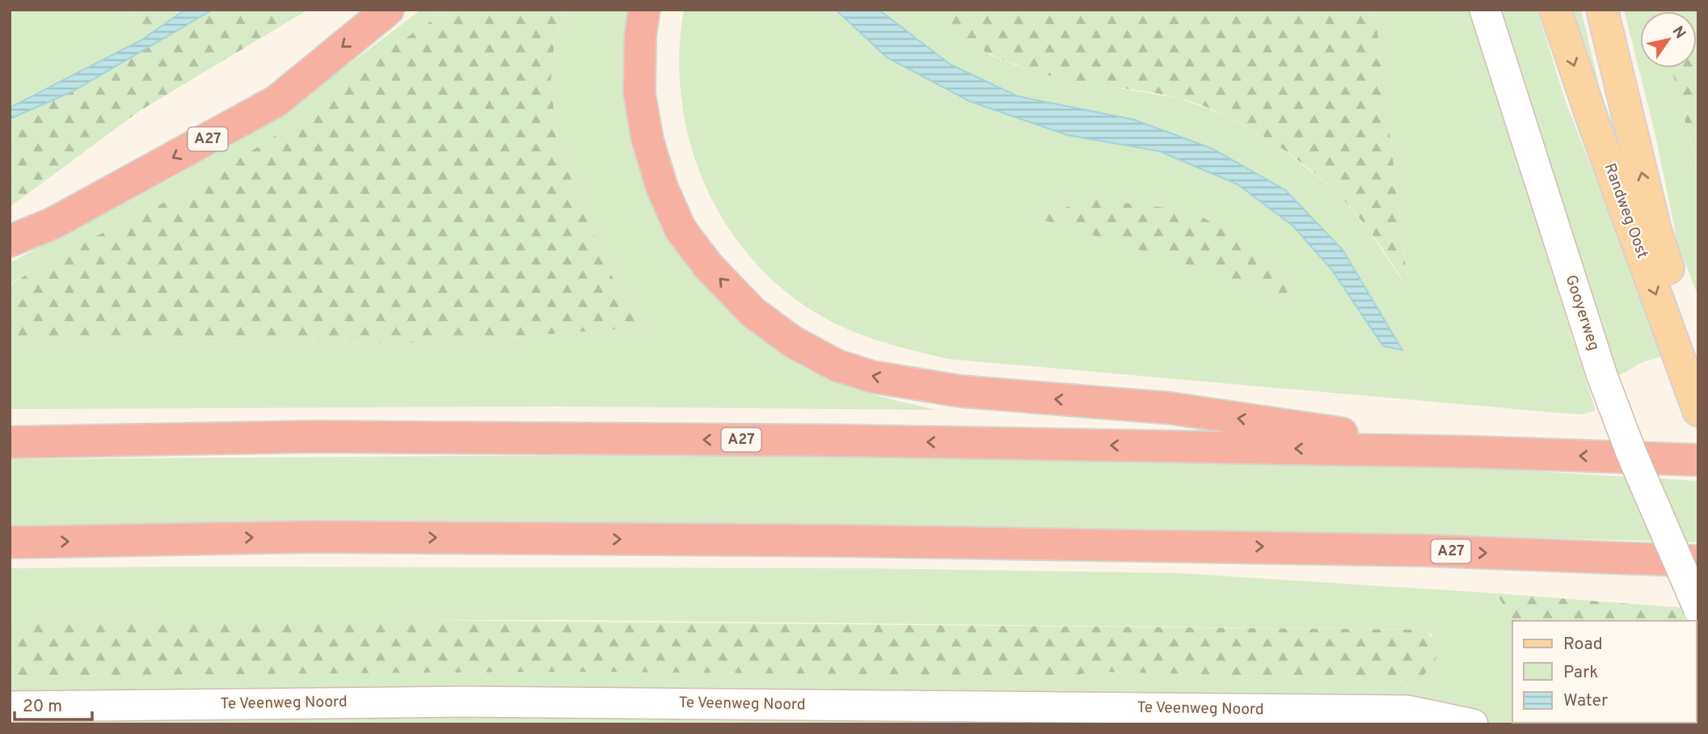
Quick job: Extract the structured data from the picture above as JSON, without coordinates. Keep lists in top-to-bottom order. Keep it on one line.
{"streets":{"highway":["A27"],"main road":["Randweg Oost"],"street":["Gooyerweg","Te Veenweg Noord"]},"legend":["Road","Park","Water"],"scale_bar":"20 m","north":"top right"}
